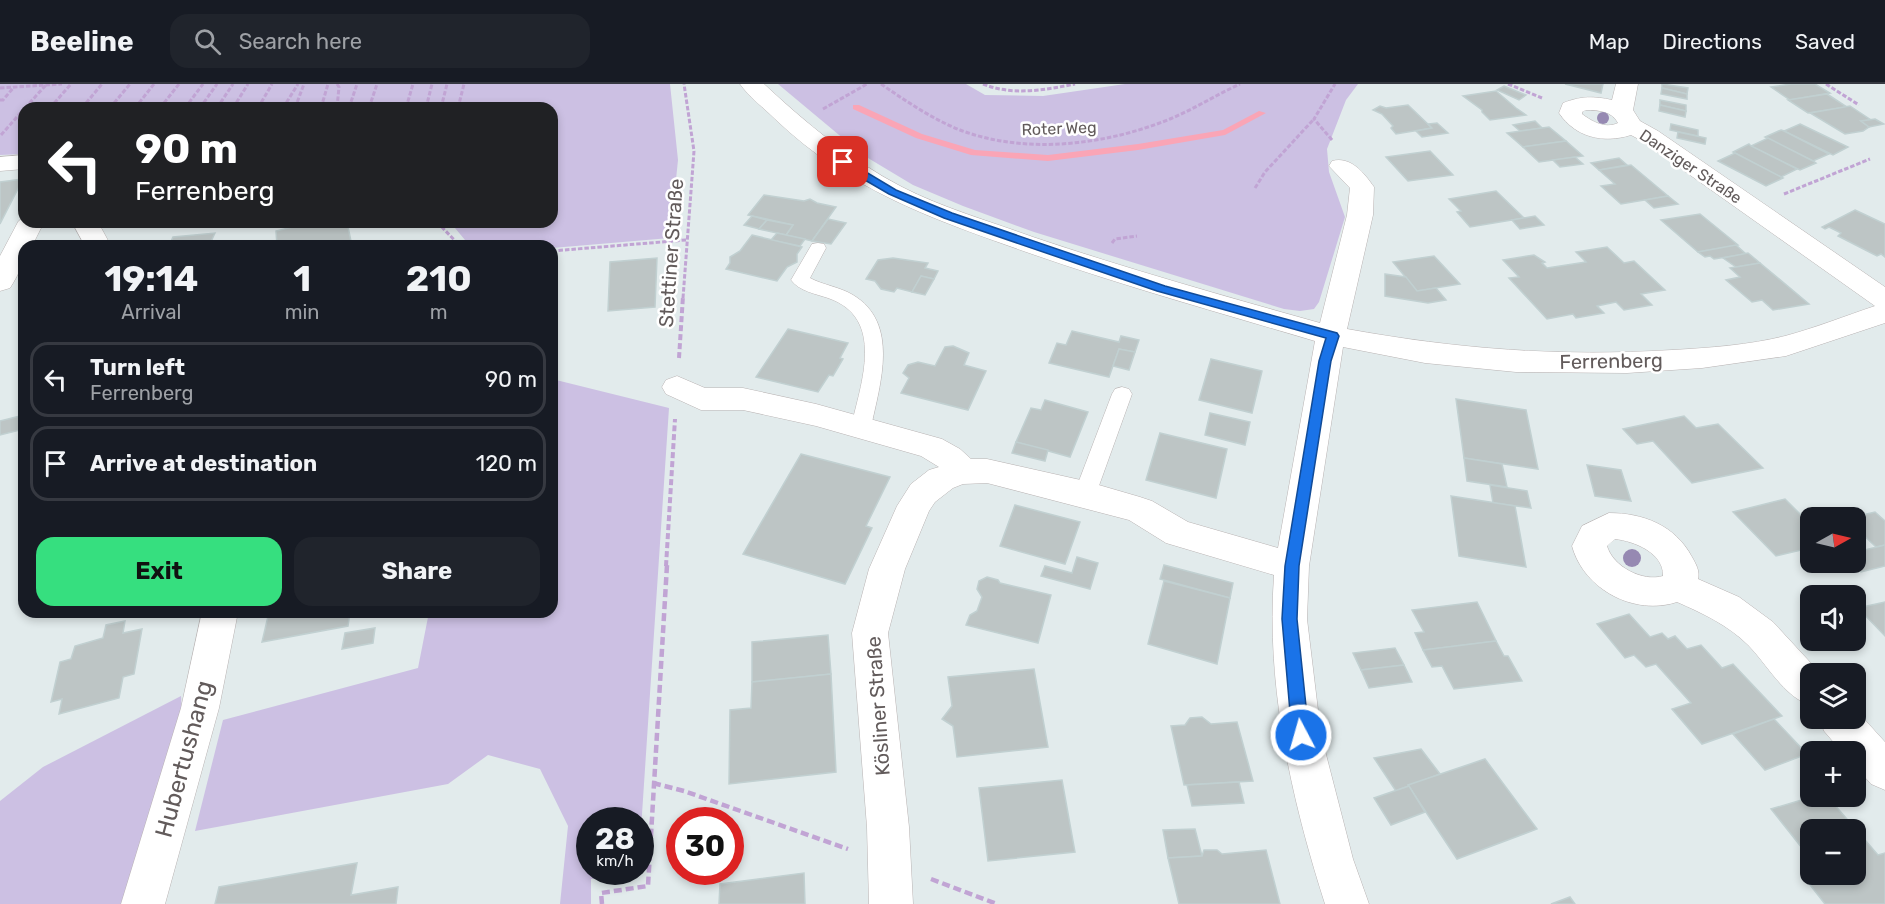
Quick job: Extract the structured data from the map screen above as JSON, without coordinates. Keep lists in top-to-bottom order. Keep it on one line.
{"streets":{"street":["Danziger Straße","Ferrenberg","Kösliner Straße","Hubertushang"],"path":["Roter Weg","Stettiner Straße"]},"north":"right","page":{"header":"Beeline","search":"Search here","nav":["Map","Directions","Saved"],"turn":["90 m","Ferrenberg"],"eta":["19:14","Arrival","1","min","210","m"],"list":[{"name":"Turn left","note":"Ferrenberg","value":"90 m"},{"name":"Arrive at destination","value":"120 m"}],"map_buttons":["+","−"],"buttons":["Exit","Share"],"speed":"28 km/h","limit":"30"}}
